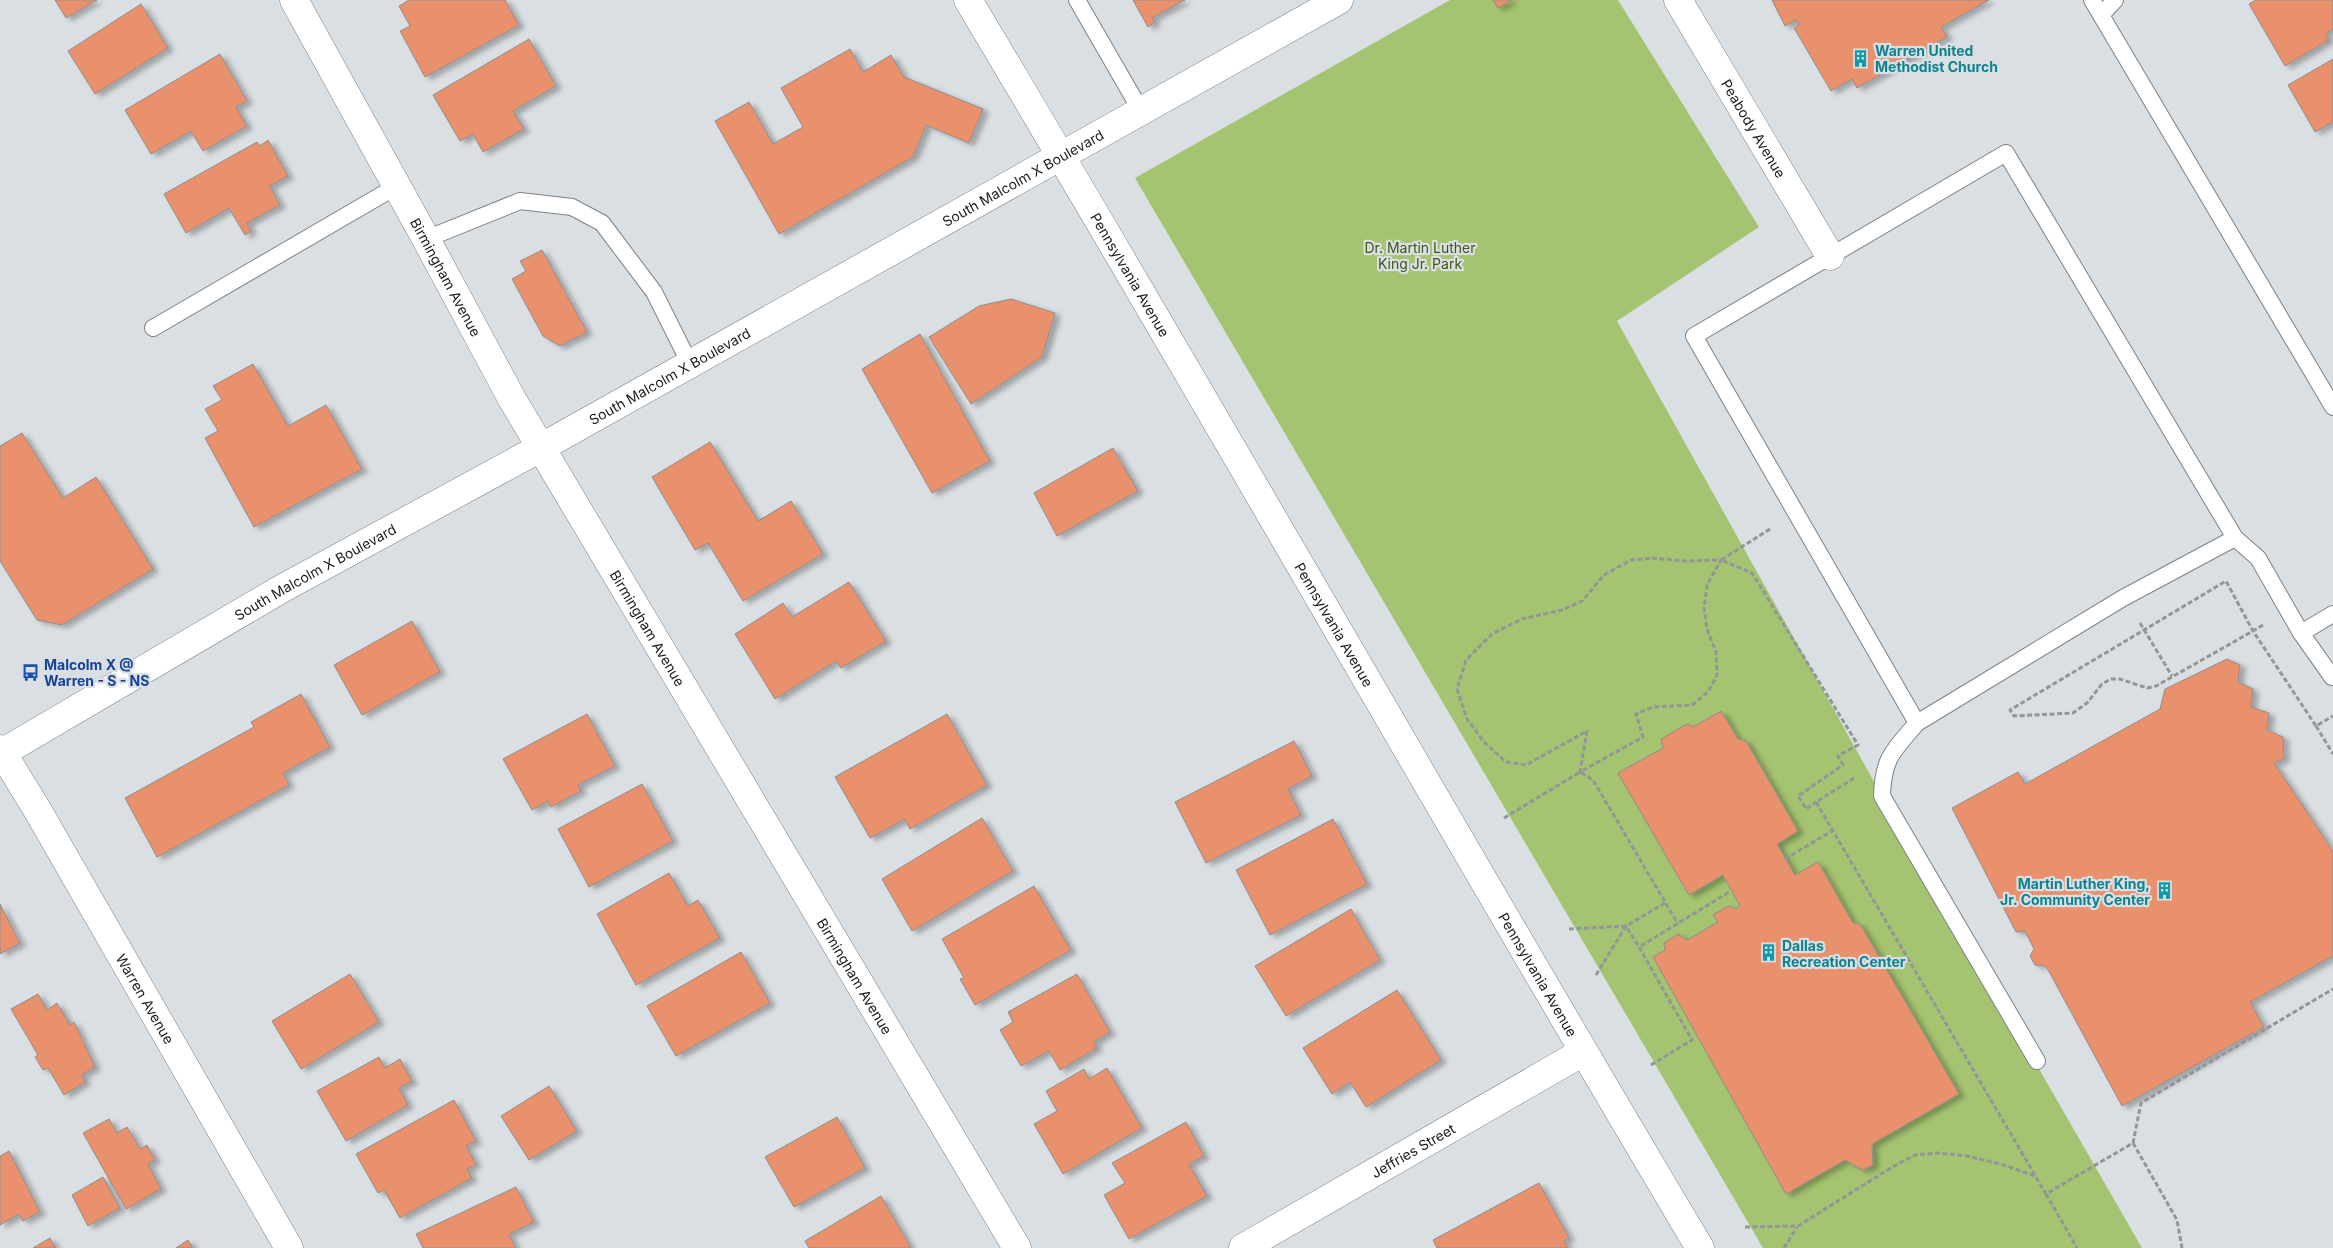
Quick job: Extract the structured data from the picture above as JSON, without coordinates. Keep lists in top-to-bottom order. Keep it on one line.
{"streets":{"street":["Peabody Avenue","South Malcolm X Boulevard","Pennsylvania Avenue","Birmingham Avenue","Warren Avenue","Jeffries Street"]},"crossings":[["South Malcolm X Boulevard","Pennsylvania Avenue"],["South Malcolm X Boulevard","Birmingham Avenue"],["South Malcolm X Boulevard","Warren Avenue"],["Pennsylvania Avenue","Jeffries Street"]],"parks":["Dr. Martin Luther King Jr. Park"],"places":{"building":["Warren United Methodist Church","Martin Luther King, Jr. Community Center","Dallas Recreation Center"],"bus stop":["Malcolm X @ Warren - S - NS"]}}
